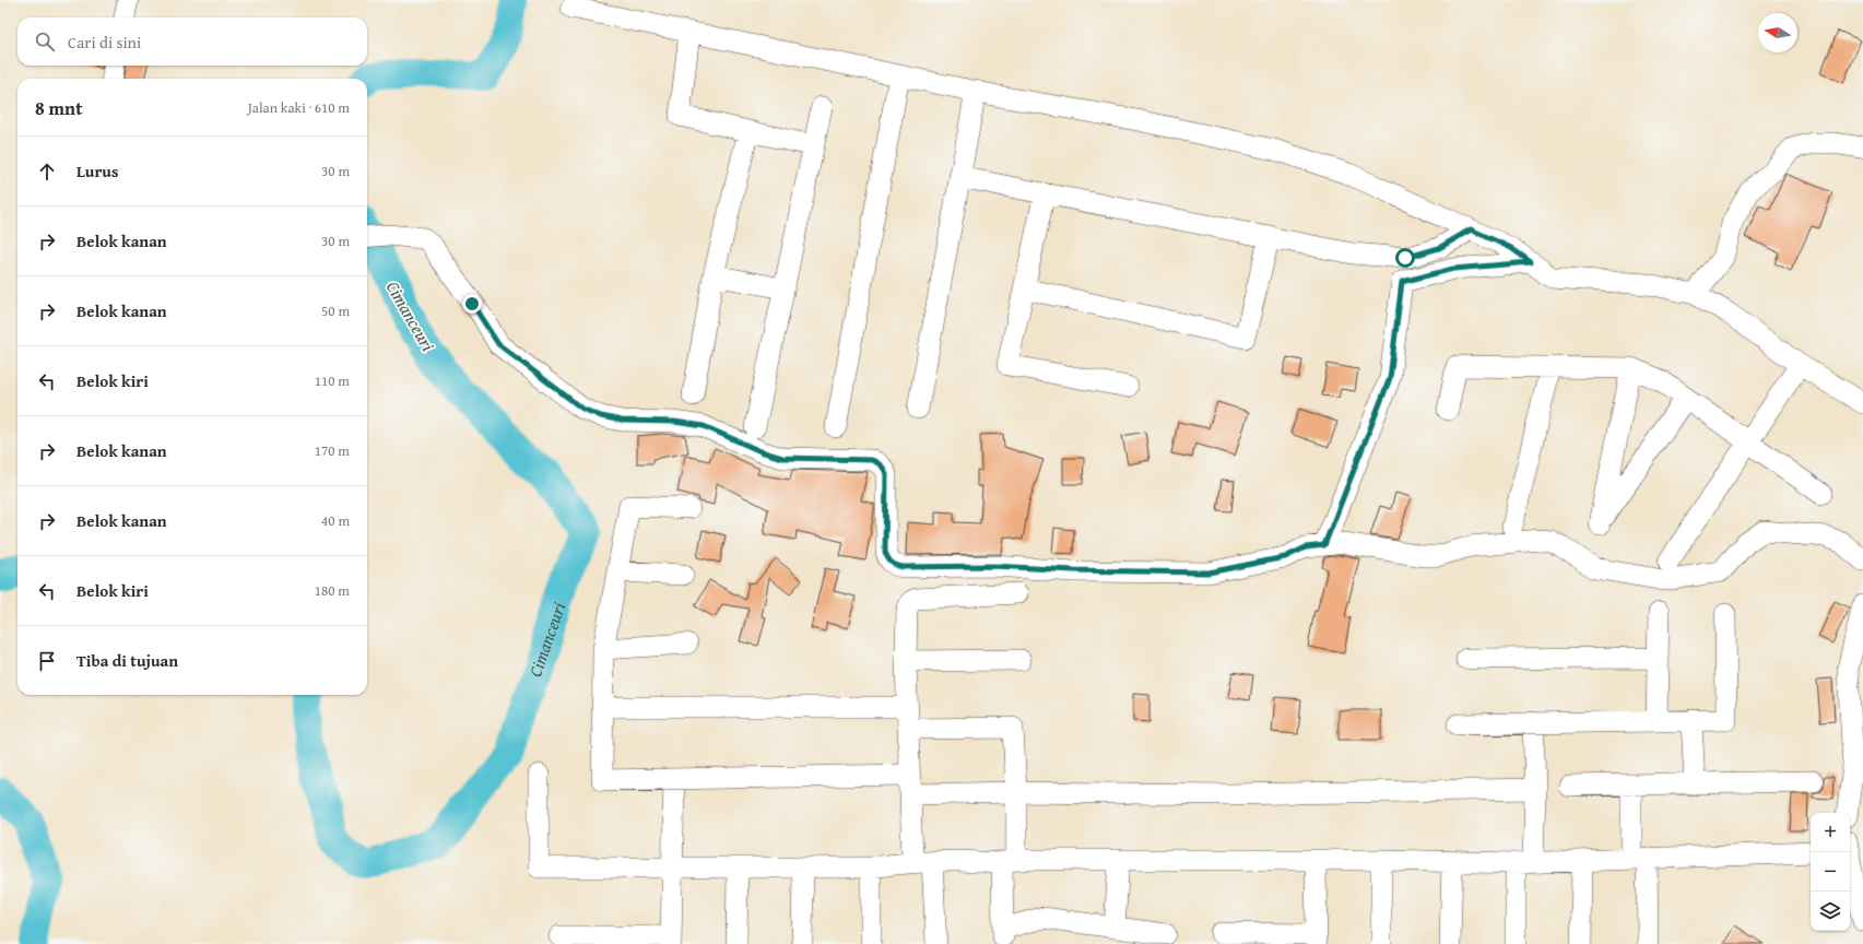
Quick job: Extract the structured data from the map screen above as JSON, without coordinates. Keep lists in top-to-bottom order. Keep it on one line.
{"water":["Cimanceuri"],"north":"left","page":{"search":"Cari di sini","heading":["8 mnt","Jalan kaki · 610 m"],"list":[["Lurus","30 m"],["Belok kanan","30 m"],["Belok kanan","50 m"],["Belok kiri","110 m"],["Belok kanan","170 m"],["Belok kanan","40 m"],["Belok kiri","180 m"],"Tiba di tujuan"],"map_buttons":["+","−"]}}
